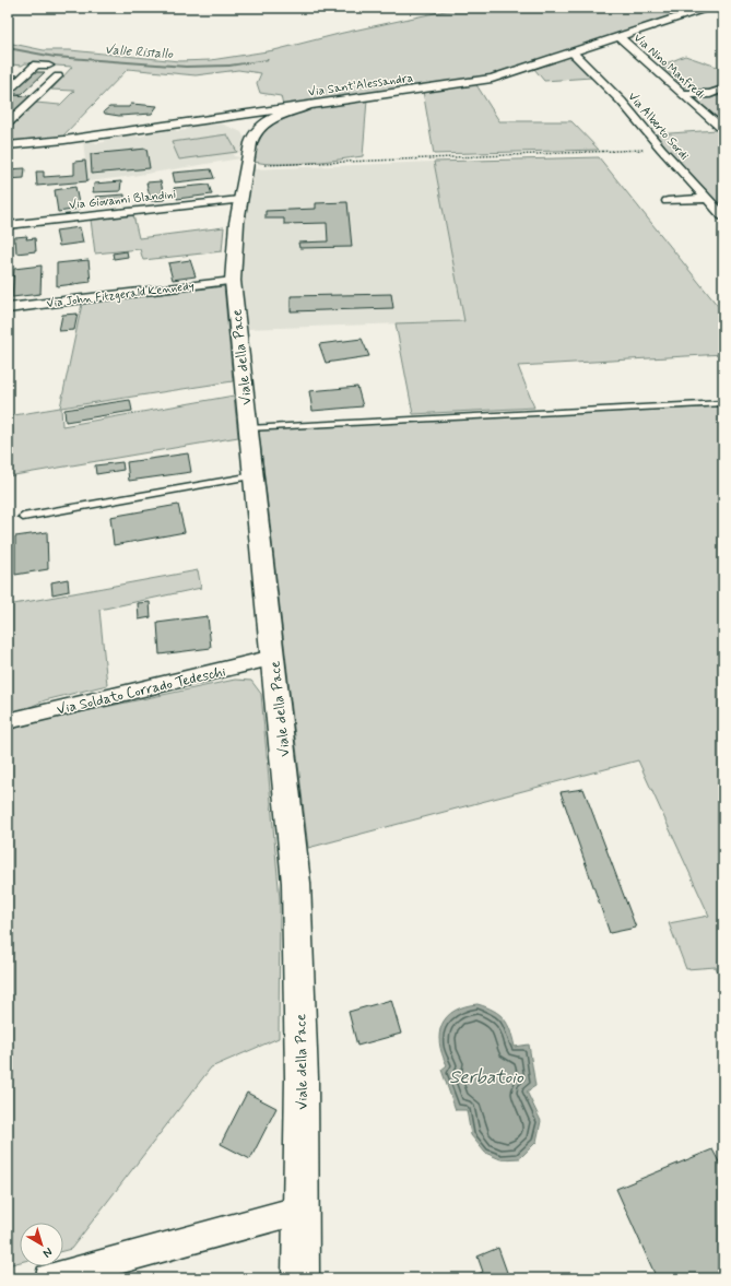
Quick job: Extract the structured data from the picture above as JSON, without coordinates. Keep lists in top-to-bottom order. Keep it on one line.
{"streets":{"street":["Via Nino Manfredi","Via Sant'Alessandra","Via Alberto Sordi","Via Giovanni Blandini","Via John Fitzgerald Kennedy","Viale della Pace","Via Soldato Corrado Tedeschi"]},"crossings":[["Via Nino Manfredi","Via Sant'Alessandra"],["Via Sant'Alessandra","Via Alberto Sordi"],["Via Giovanni Blandini","Viale della Pace"],["Via John Fitzgerald Kennedy","Viale della Pace"],["Viale della Pace","Via Soldato Corrado Tedeschi"]],"water":["Valle Ristallo","Serbatoio"],"north":"bottom right"}
